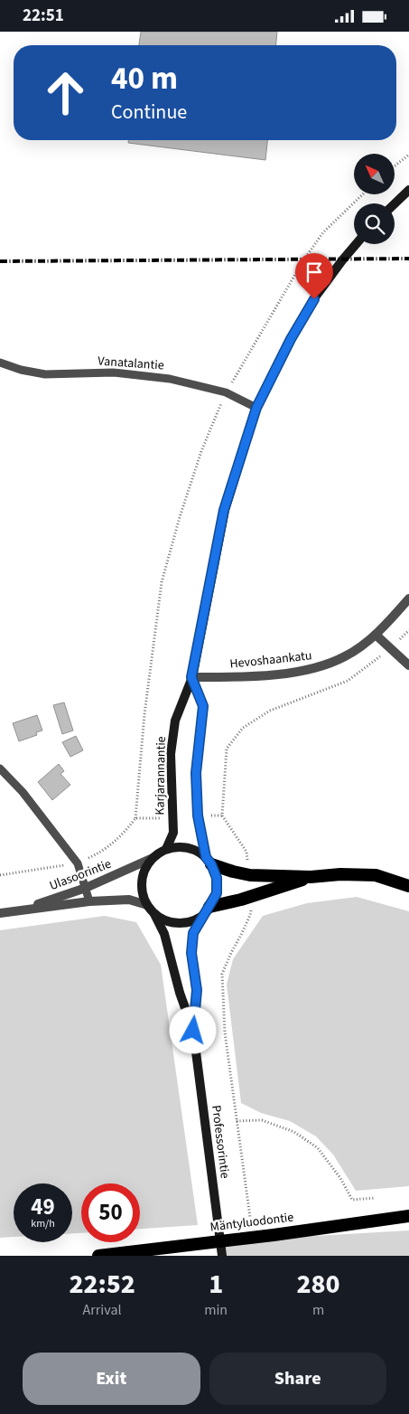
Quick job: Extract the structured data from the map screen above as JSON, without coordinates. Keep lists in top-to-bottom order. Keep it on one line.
{"streets":{"highway":["Mäntyluodontie"],"main road":["Karjarannantie","Professorintie"],"street":["Hevoshaankatu","Ulasoorintie"],"lane":["Vanatalantie"]},"crossings":[["Vanatalantie","Karjarannantie"],["Hevoshaankatu","Karjarannantie"],["Karjarannantie","Ulasoorintie"],["Karjarannantie","Professorintie"],["Ulasoorintie","Professorintie"]],"north":"top left","page":{"status":"22:51","turn":["40 m","Continue"],"speed":"49 km/h","limit":"50","eta":["22:52","Arrival","1","min","280","m"],"buttons":["Exit","Share"]}}
